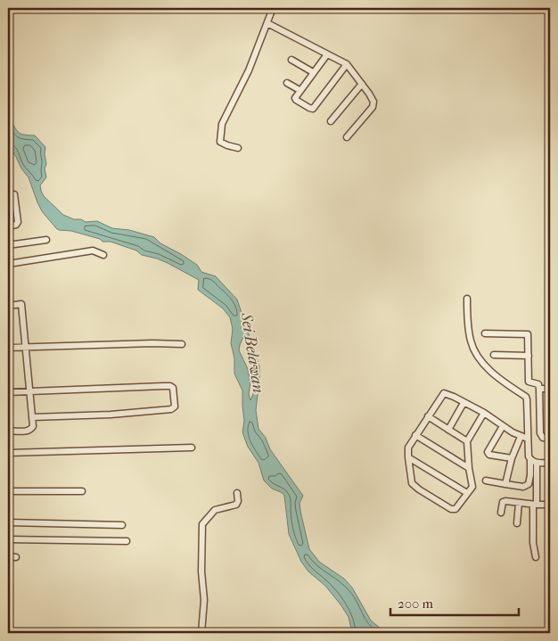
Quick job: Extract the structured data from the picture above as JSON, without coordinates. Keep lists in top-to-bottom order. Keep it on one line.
{"water":["Sei Belawan"],"scale_bar":"200 m"}
